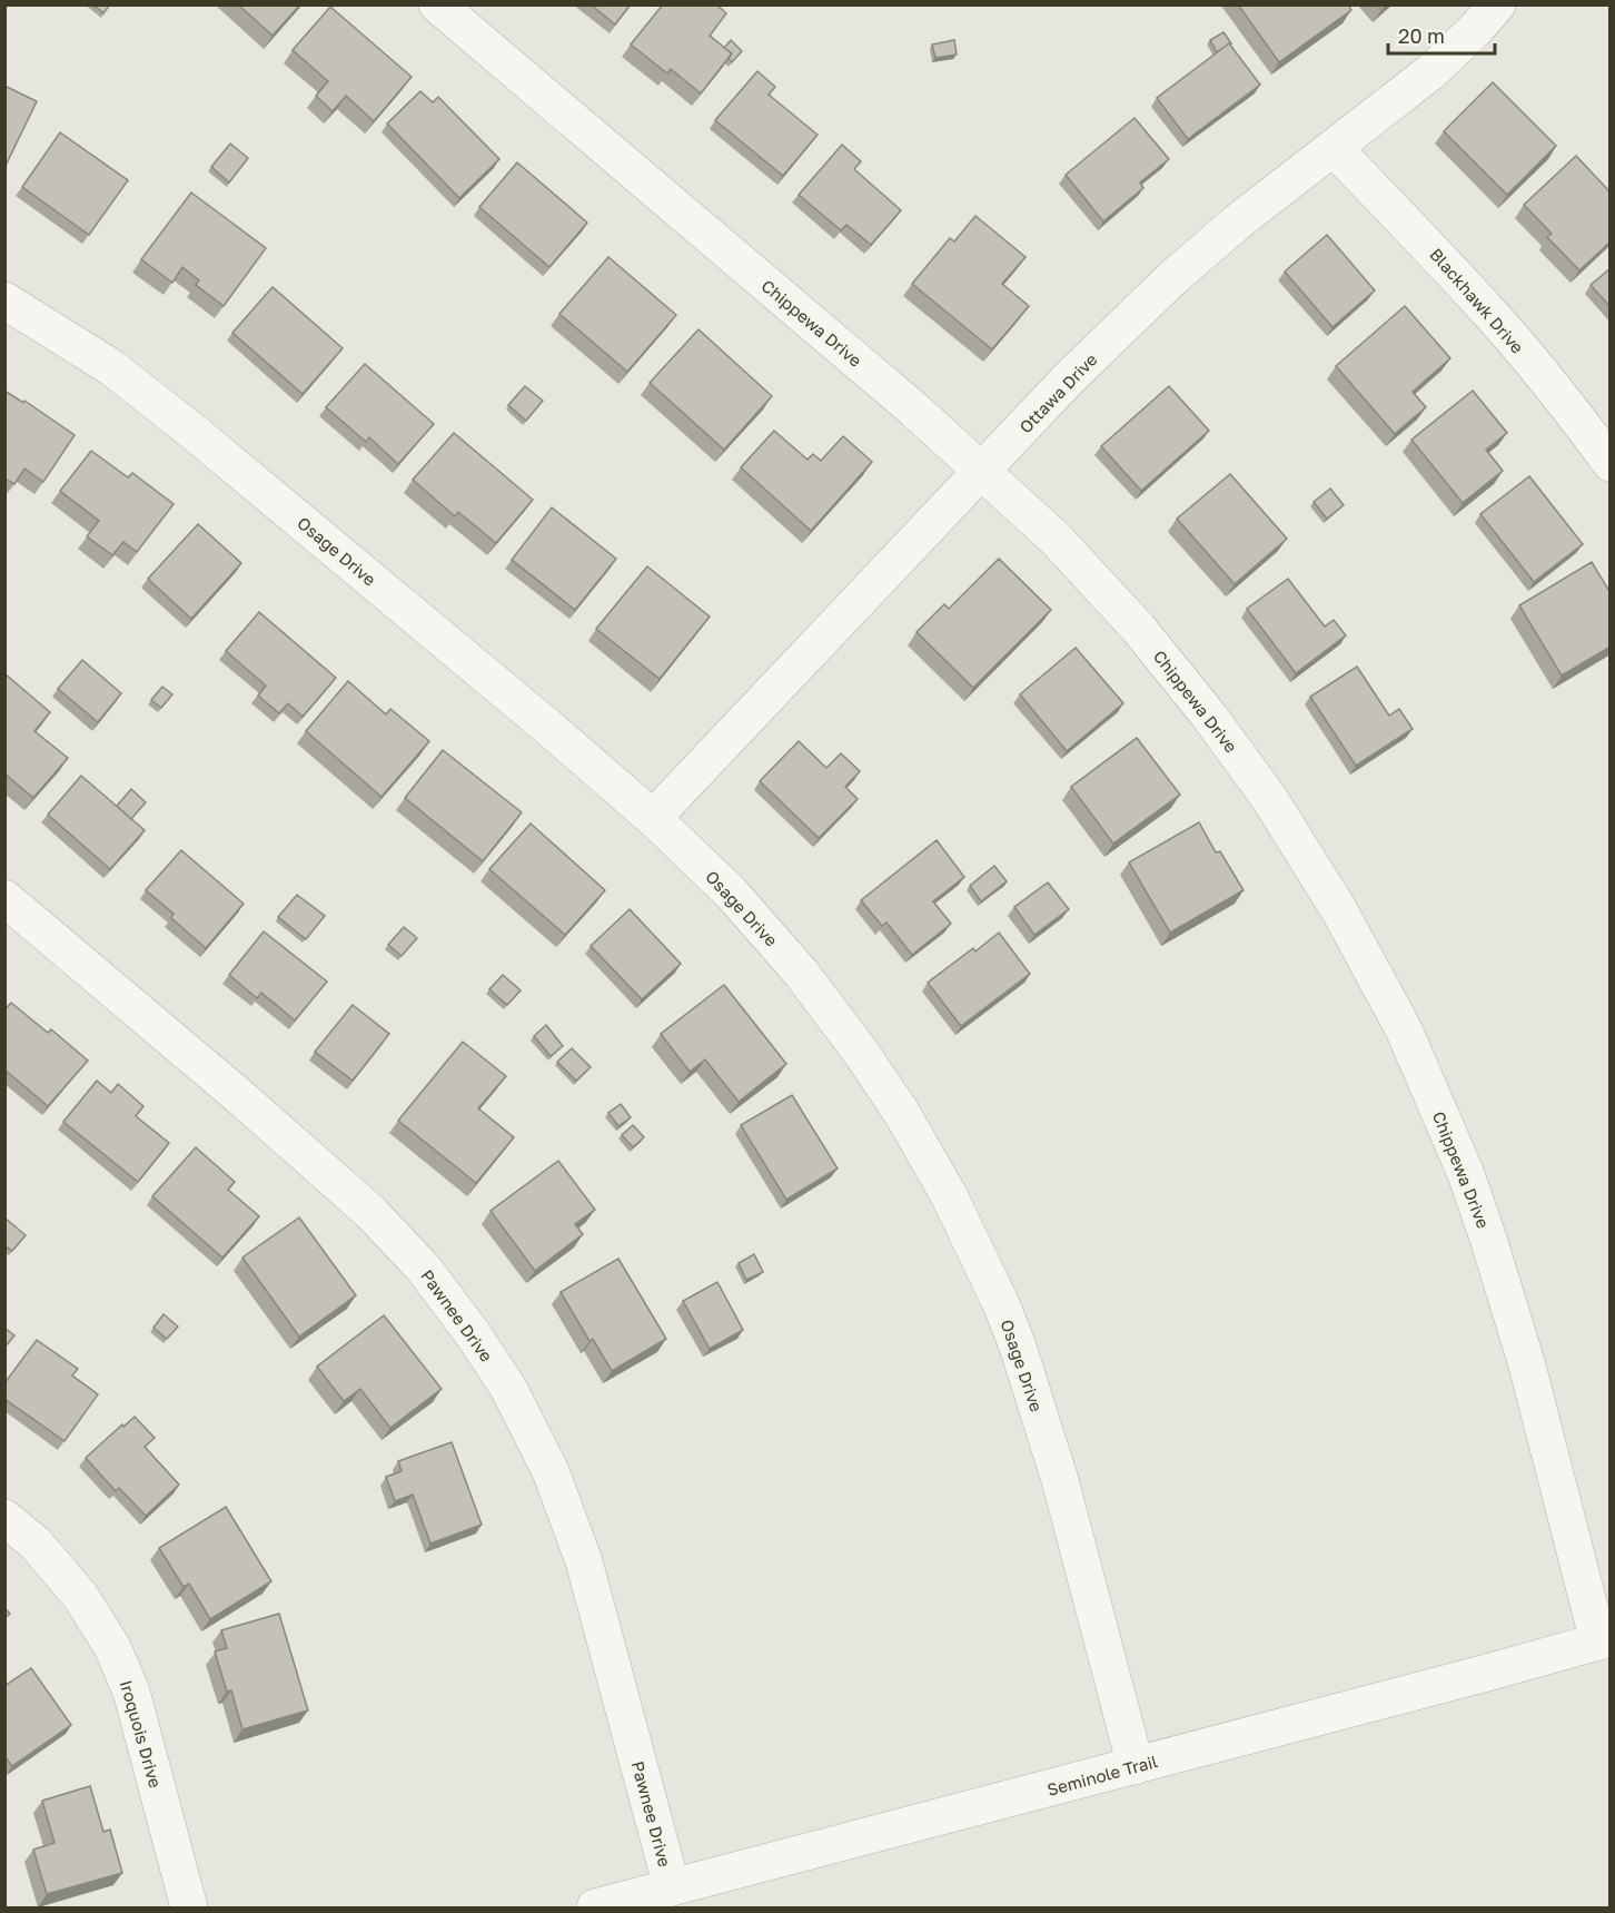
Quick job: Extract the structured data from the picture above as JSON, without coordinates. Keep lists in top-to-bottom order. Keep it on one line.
{"streets":{"street":["Blackhawk Drive","Chippewa Drive","Ottawa Drive","Osage Drive","Pawnee Drive","Iroquois Drive","Seminole Trail"]},"crossings":[["Blackhawk Drive","Ottawa Drive"],["Chippewa Drive","Ottawa Drive"],["Chippewa Drive","Seminole Trail"],["Ottawa Drive","Osage Drive"],["Osage Drive","Seminole Trail"],["Pawnee Drive","Seminole Trail"]],"scale_bar":"20 m"}
